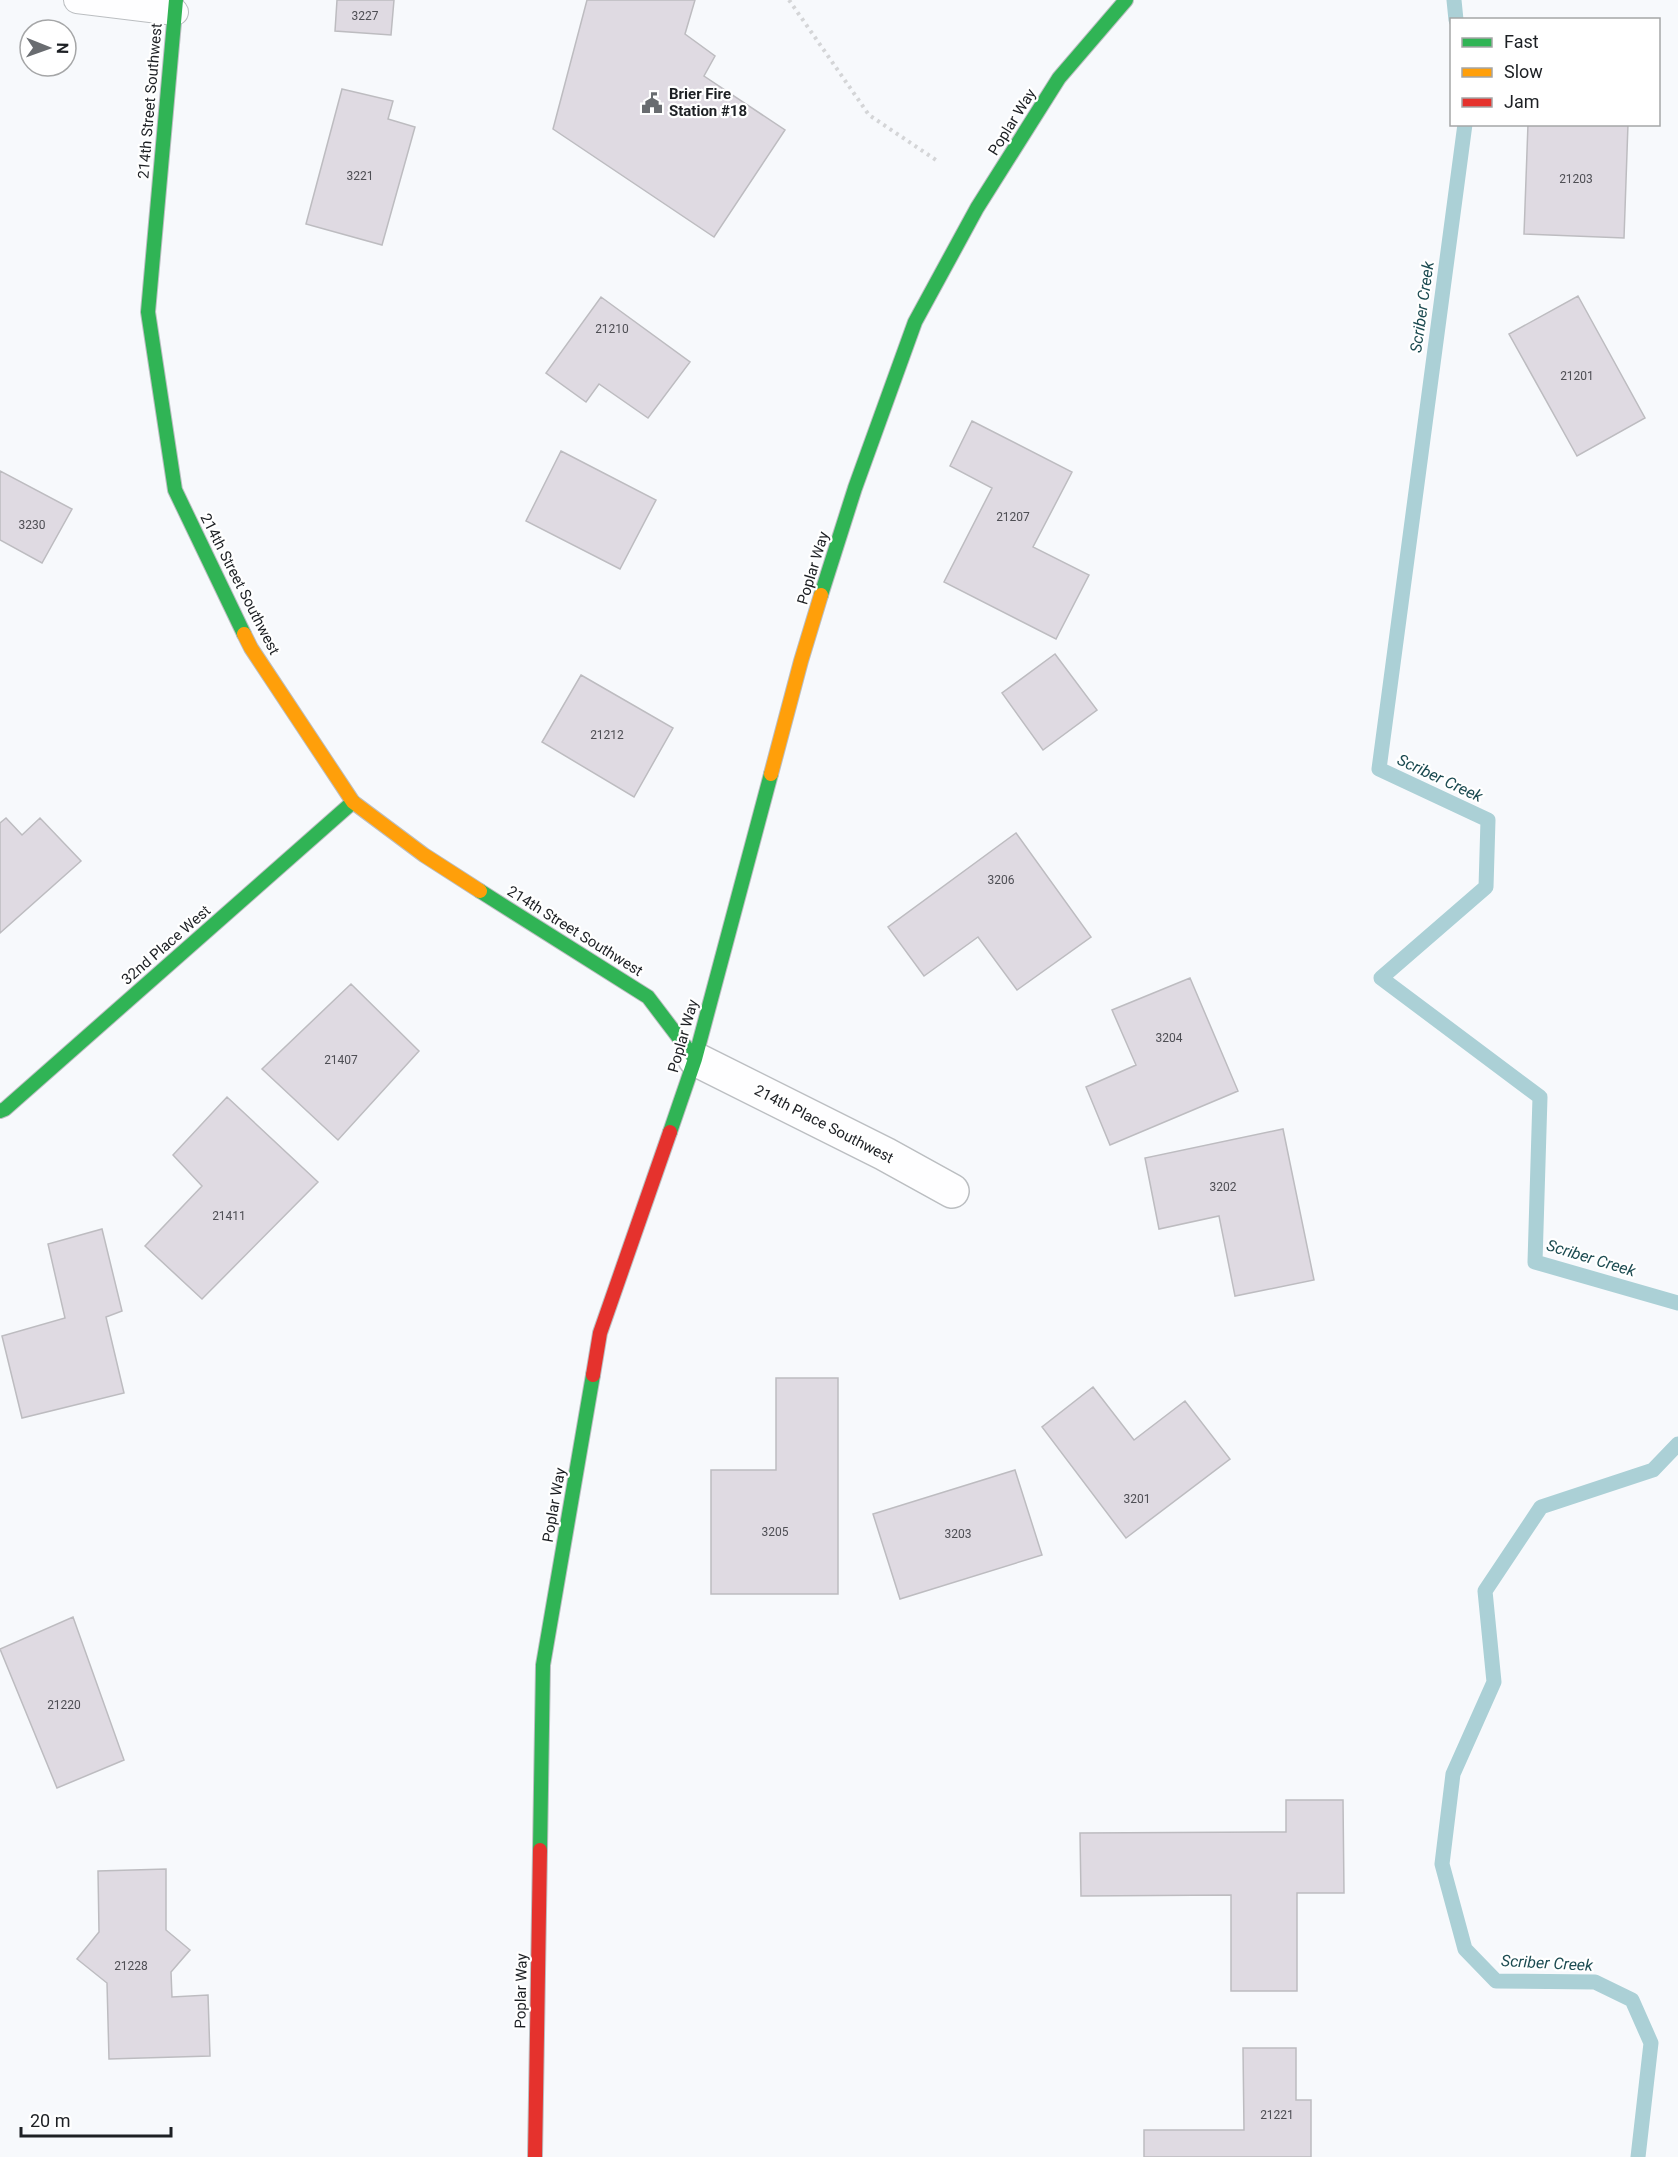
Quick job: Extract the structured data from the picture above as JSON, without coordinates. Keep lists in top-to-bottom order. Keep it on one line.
{"streets":{"main road":["214th Street Southwest","Poplar Way","32nd Place West"],"street":["214th Place Southwest"]},"crossings":[["214th Street Southwest","Poplar Way"],["214th Street Southwest","32nd Place West"],["214th Street Southwest","214th Place Southwest"],["Poplar Way","214th Place Southwest"]],"water":["Scriber Creek"],"places":{"public building":["Brier Fire Station #18"]},"house_numbers":["3227","3221","21203","21210","21201","21207","3230","21212","3206","3204","21407","3202","21411","3201","3205","3203","21220","21228","21221"],"legend":["Fast","Slow","Jam"],"scale_bar":"20 m","north":"right"}
